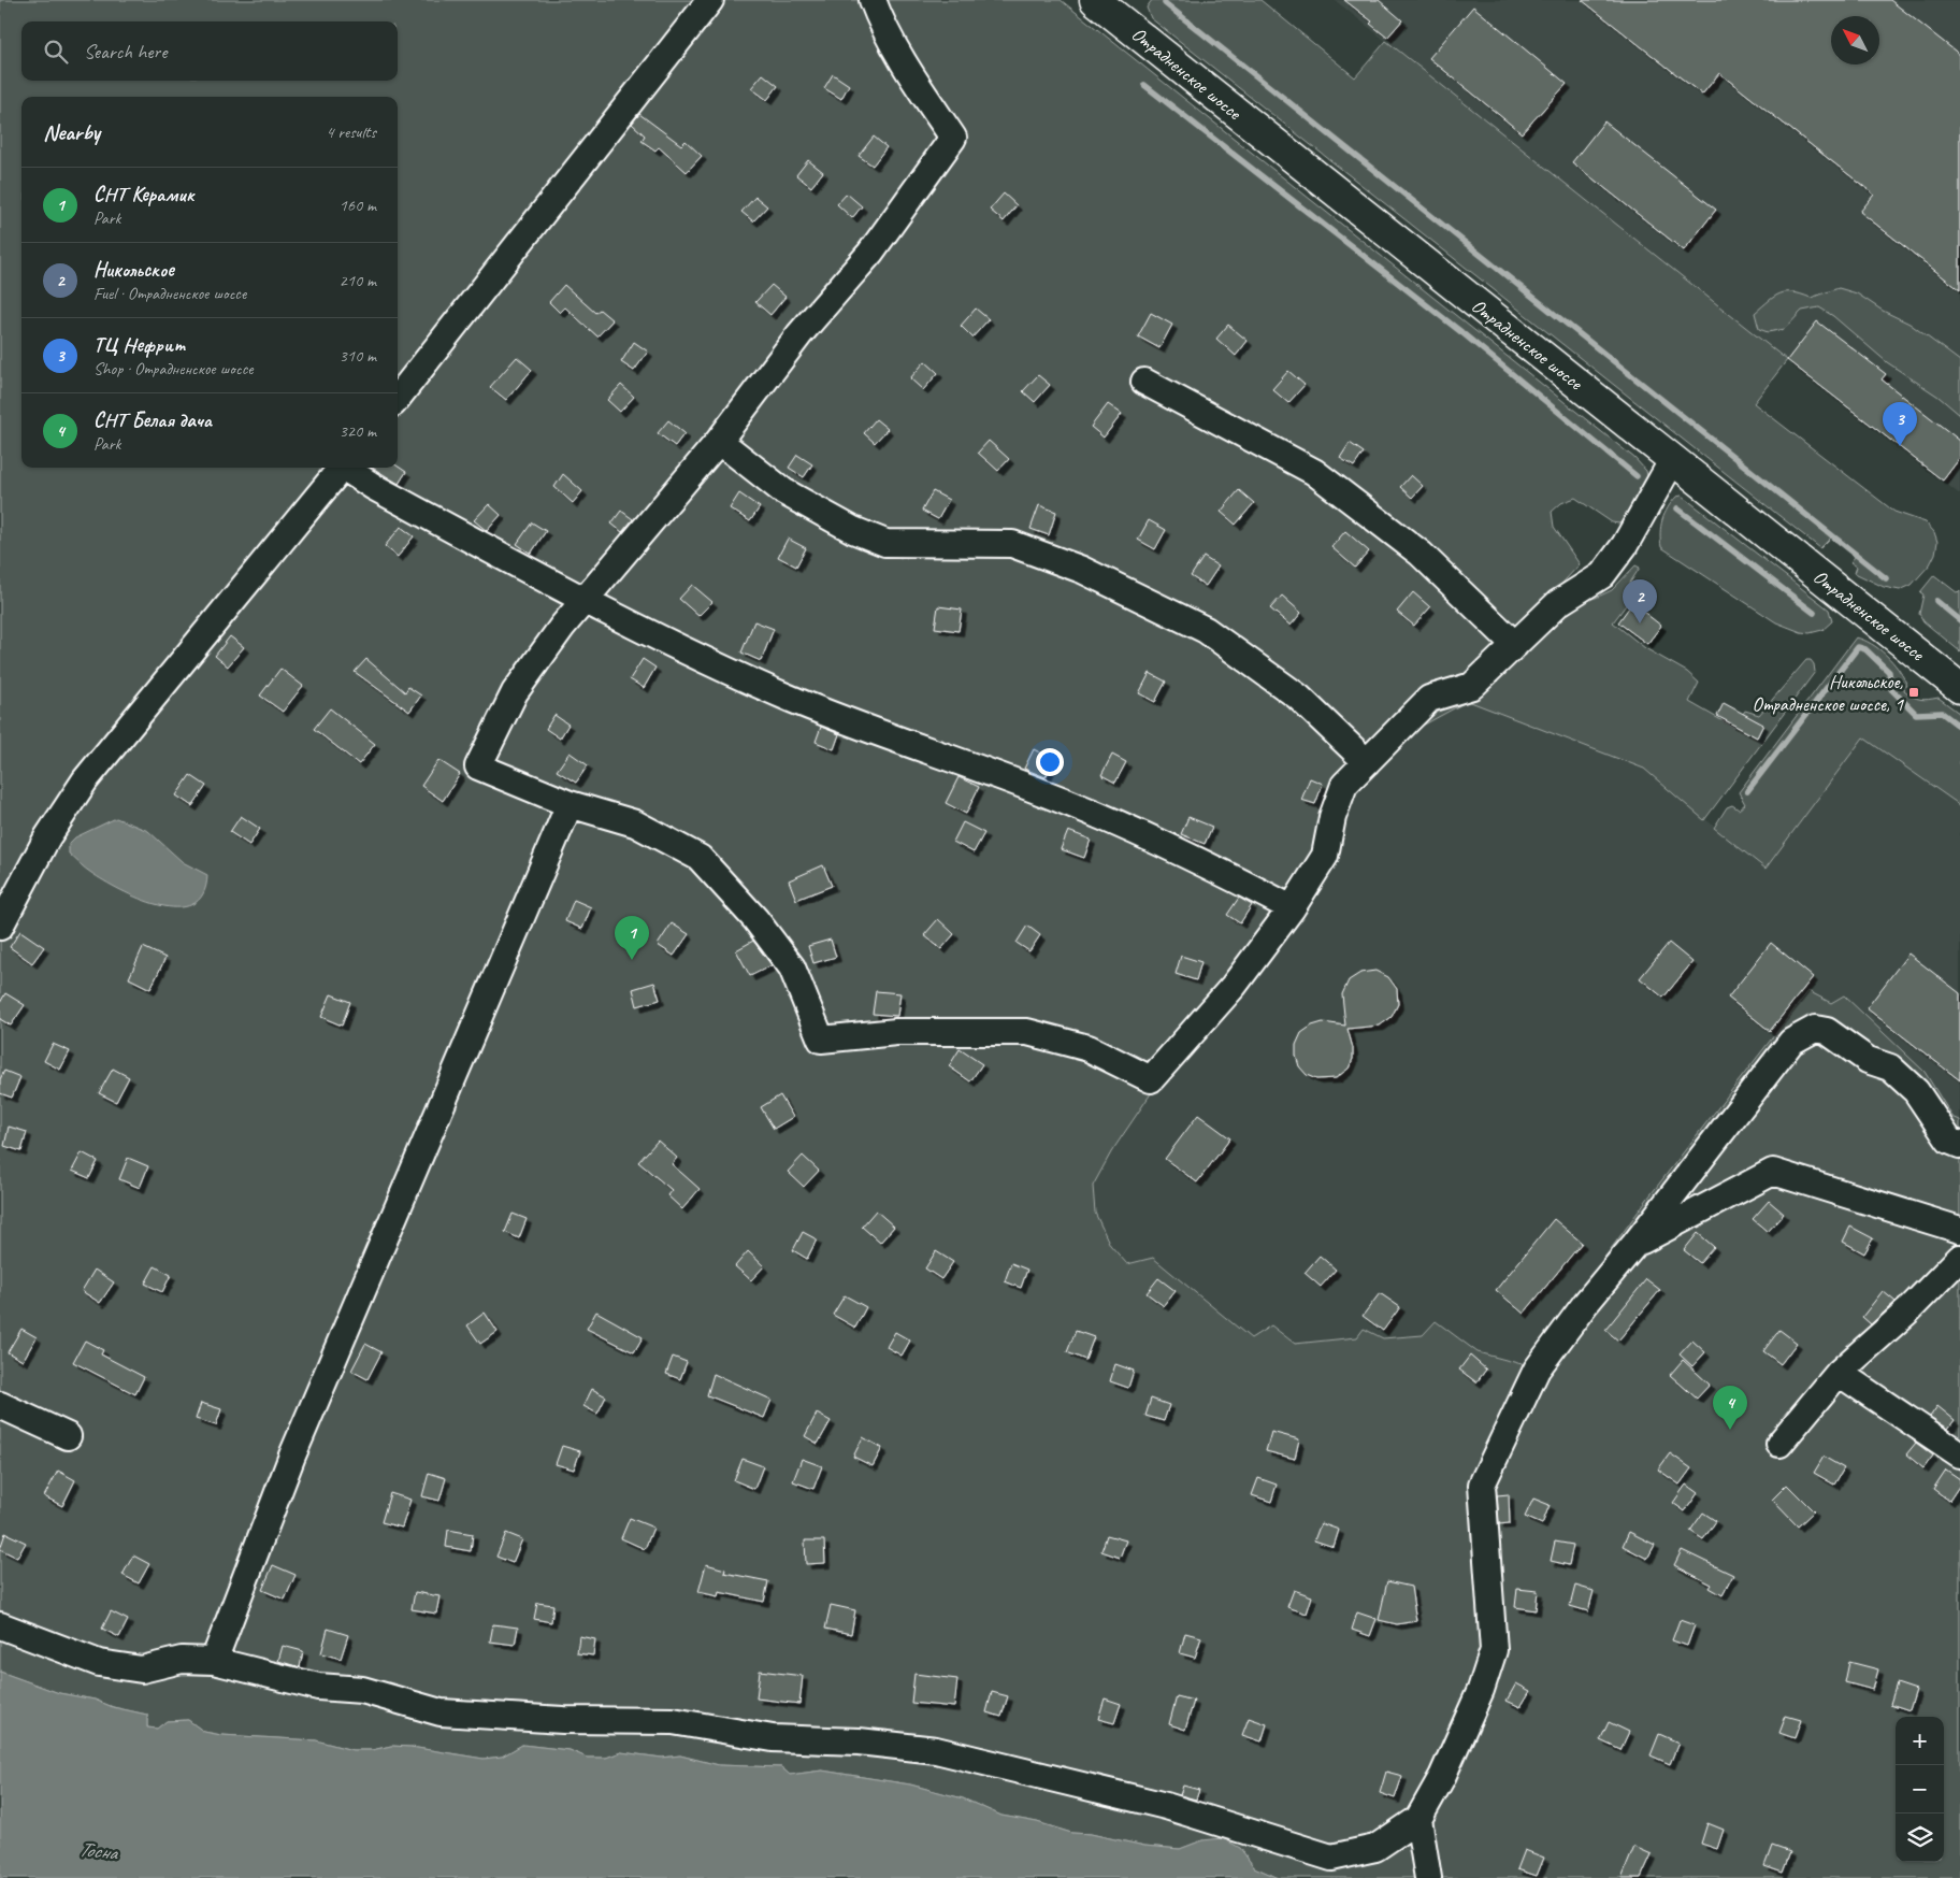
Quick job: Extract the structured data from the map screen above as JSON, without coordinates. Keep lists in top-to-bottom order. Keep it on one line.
{"streets":{"main road":["Отрадненское шоссе"]},"water":["Тосна"],"places":{"transit":["Никольское, Отрадненское шоссе, 1"]},"north":"top left","page":{"search":"Search here","heading":["Nearby","4 results"],"list":[{"mark":"1","name":"СНТ Керамик","note":"Park","value":"160 m"},{"mark":"2","name":"Никольское","note":"Fuel · Отрадненское шоссе","value":"210 m"},{"mark":"3","name":"ТЦ Нефрит","note":"Shop · Отрадненское шоссе","value":"310 m"},{"mark":"4","name":"СНТ Белая дача","note":"Park","value":"320 m"}],"pins":["3","2","1","4"],"map_buttons":["+","−"]}}
